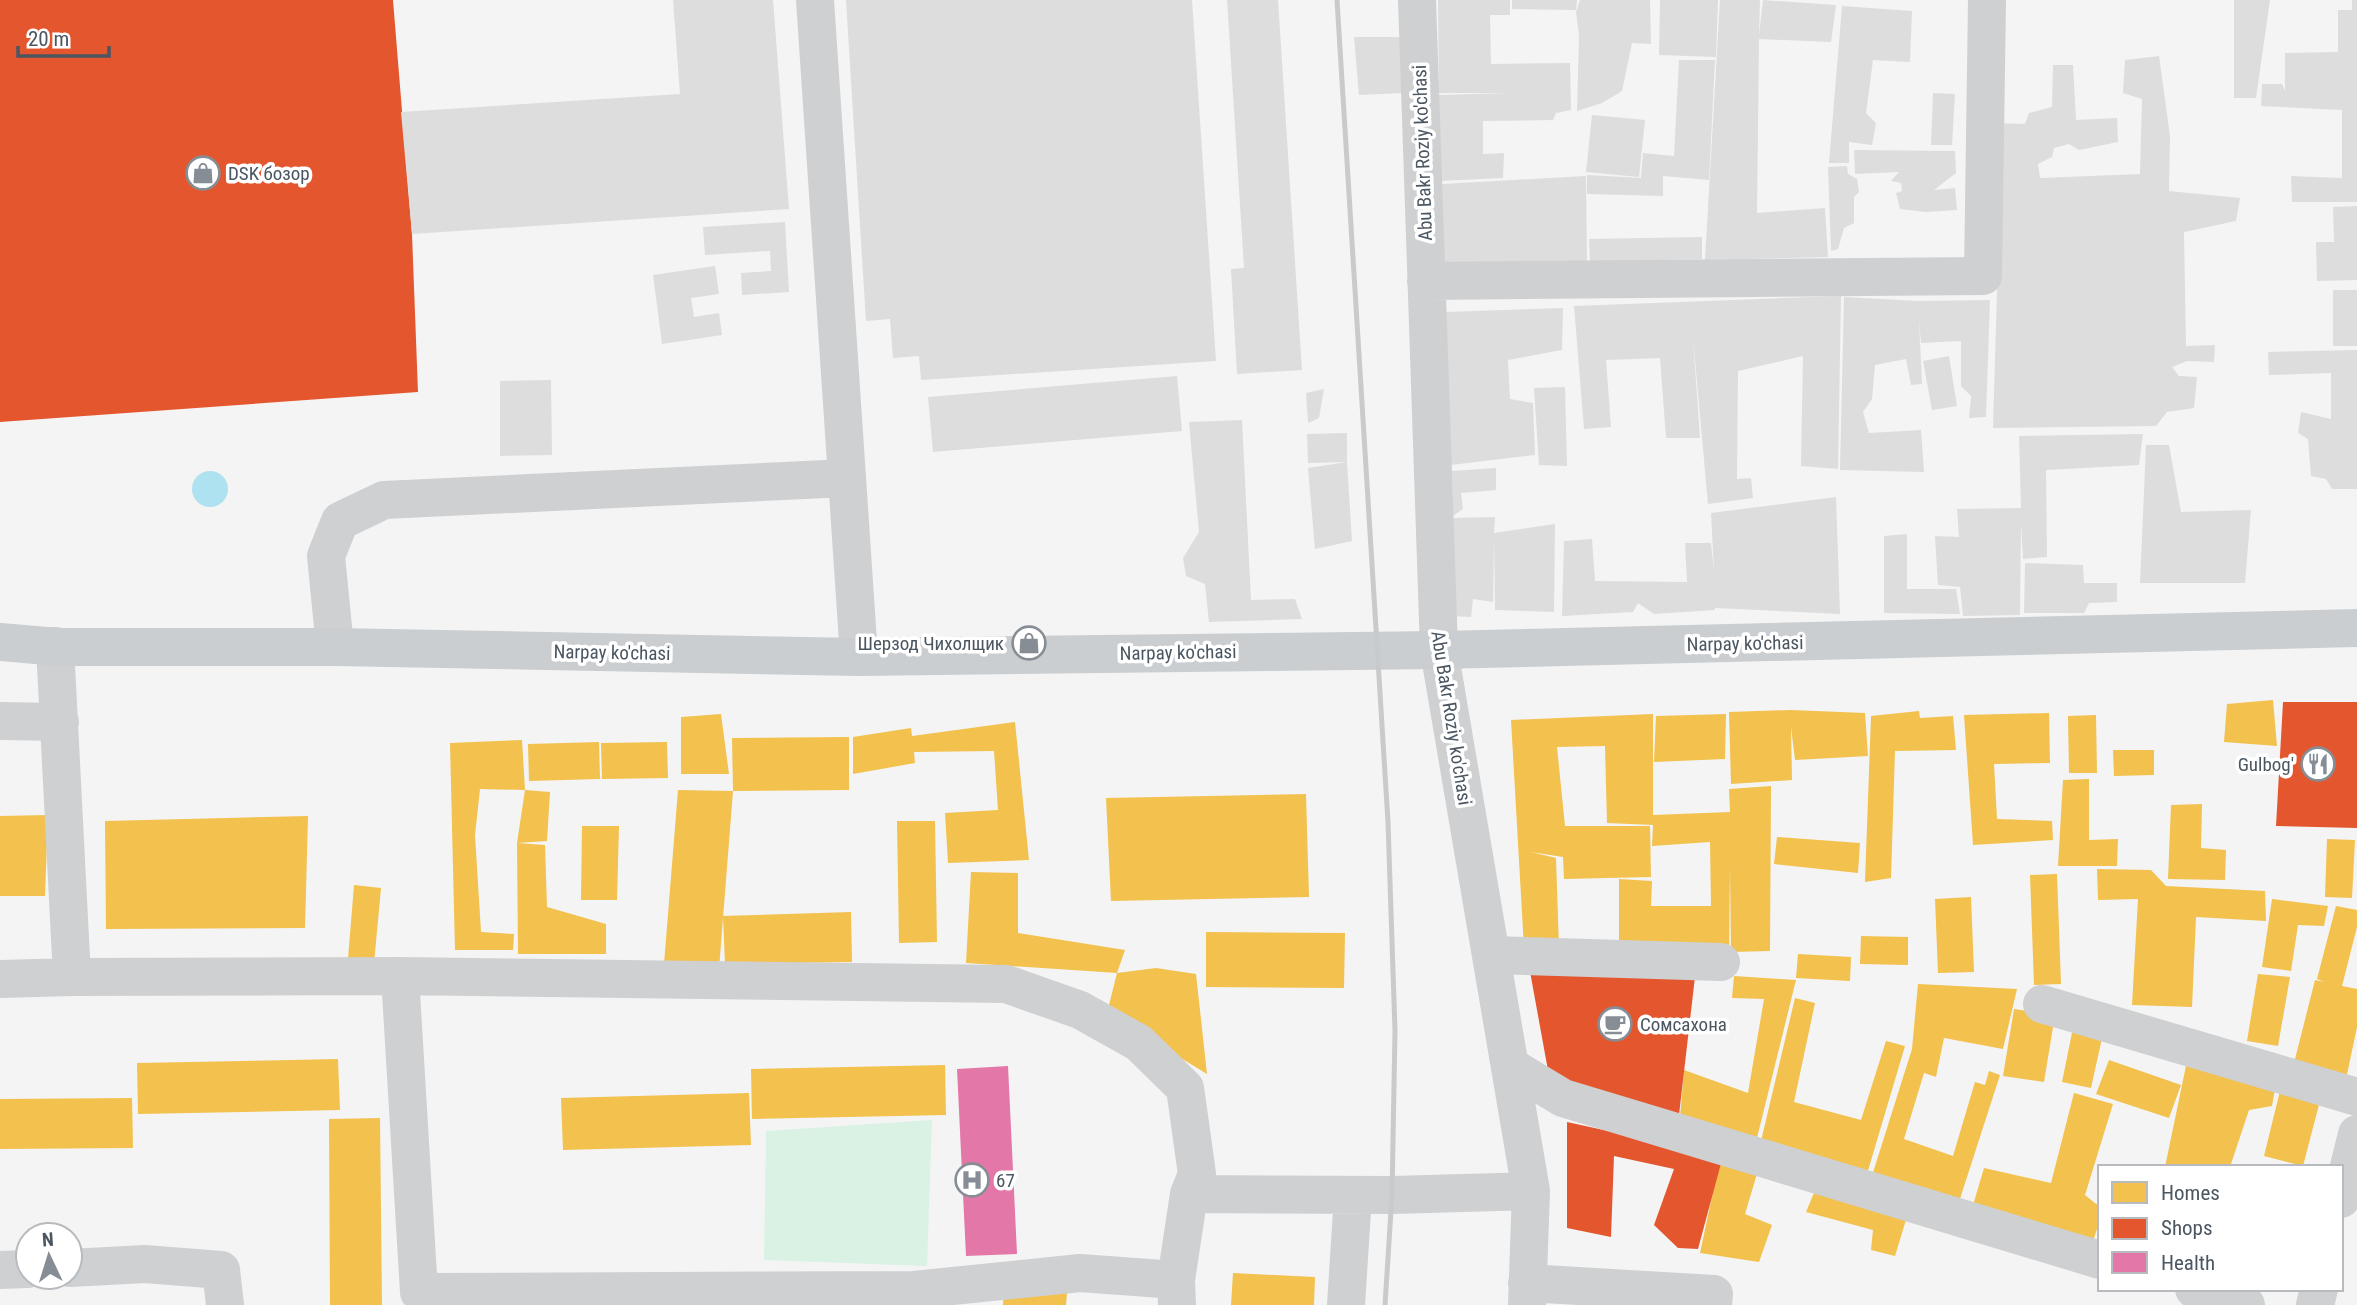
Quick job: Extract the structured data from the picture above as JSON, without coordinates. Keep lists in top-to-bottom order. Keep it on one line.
{"streets":{"main road":["Narpay ko'chasi"],"street":["Abu Bakr Roziy ko'chasi"]},"crossings":[["Abu Bakr Roziy ko'chasi","Narpay ko'chasi"]],"places":{"shop":["DSK бозор","Шерзод Чихолщик"],"restaurant":["Gulbog'"],"cafe":["Сомсахона"],"hospital":["67"]},"legend":["Homes","Shops","Health"],"scale_bar":"20 m","north":"top"}
